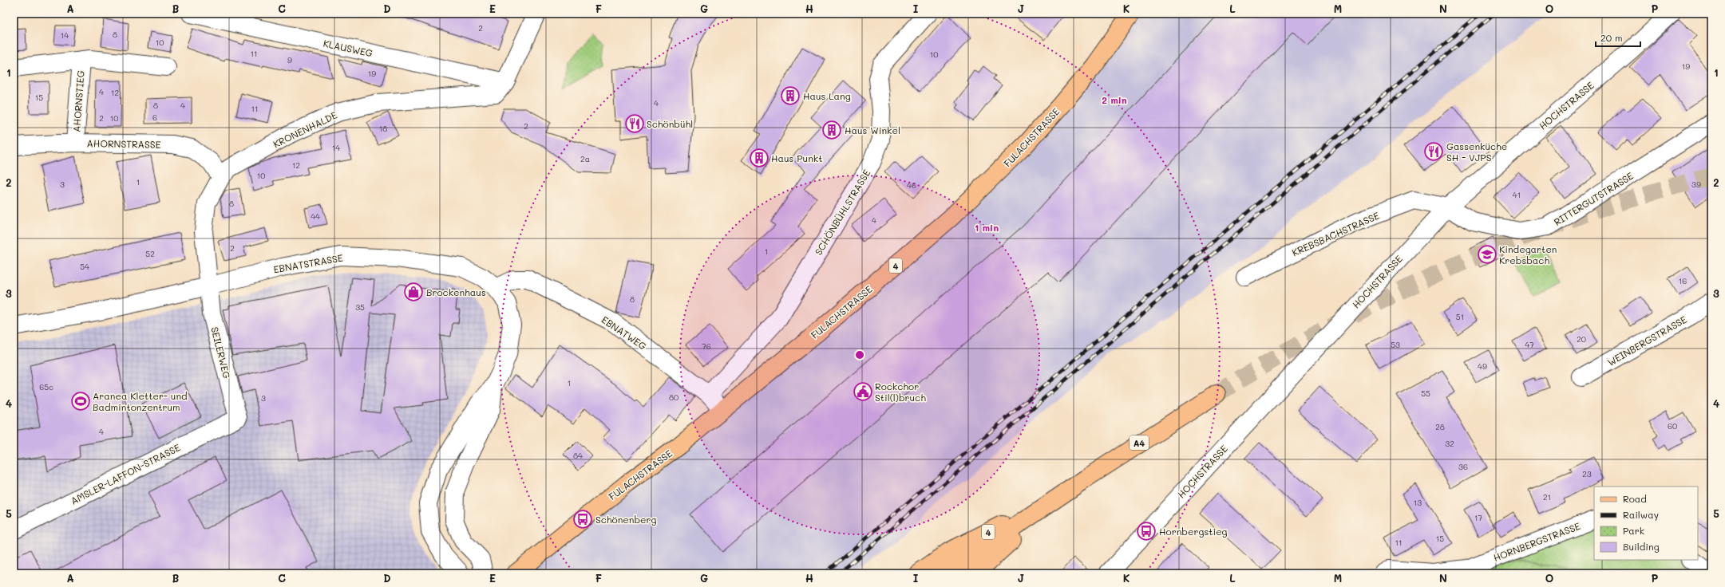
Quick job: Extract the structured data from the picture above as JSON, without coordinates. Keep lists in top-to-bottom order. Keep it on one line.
{"streets":{"main road":["FULACHSTRASSE","4","A4"],"street":["KLAUSWEG","AHORNSTIEG","HOCHSTRASSE","KRONENHALDE","AHORNSTRASSE","RITTERGUTSTRASSE","SCHÖNBÜHLSTRASSE","KREBSBACHSTRASSE","EBNATSTRASSE","EBNATWEG","WEINBERGSTRASSE","SEILERWEG","AMSLER-LAFFON-STRASSE","HORNBERGSTRASSE"]},"crossings":[["KLAUSWEG","KRONENHALDE"],["AHORNSTIEG","AHORNSTRASSE"],["HOCHSTRASSE","RITTERGUTSTRASSE"],["HOCHSTRASSE","KREBSBACHSTRASSE"],["KRONENHALDE","AHORNSTRASSE"],["KRONENHALDE","EBNATSTRASSE"],["KRONENHALDE","SEILERWEG"],["FULACHSTRASSE","EBNATWEG"],["RITTERGUTSTRASSE","KREBSBACHSTRASSE"],["SCHÖNBÜHLSTRASSE","EBNATWEG"],["EBNATSTRASSE","EBNATWEG"],["EBNATSTRASSE","SEILERWEG"],["4","A4"],["SEILERWEG","AMSLER-LAFFON-STRASSE"]],"places":{"building":["Haus Lang","Haus Winkel","Haus Punkt"],"restaurant":["Schönbühl","Gassenküche SH - VJPS"],"school or university":["Kindegarten Krebsbach"],"shop":["Brockenhaus"],"public building":["Rockchor Stil(l)bruch"],"sports":["Aranea Kletter- und Badmintonzentrum"],"bus stop":["Schönenberg","Hornbergstieg"]},"house_numbers":["2","8","14","10","11","10","9","19","19","4","12","15","4","8","4","11","6","2","10","2","18","14","2a","12","10","1","3","39","46","41","8","44","4","2","1","52","54","16","8","35","51","20","53","47","76","49","1","65c","55","80","3","60","28","4","32","84","36","23","21","13","17","15","11"],"legend":["Road","Railway","Park","Building"],"scale_bar":"20 m","grid":{"columns":["A","B","C","D","E","F","G","H","I","J","K","L","M","N","O","P"],"rows":["1","2","3","4","5"]},"rings":["2 min","1 min"]}
